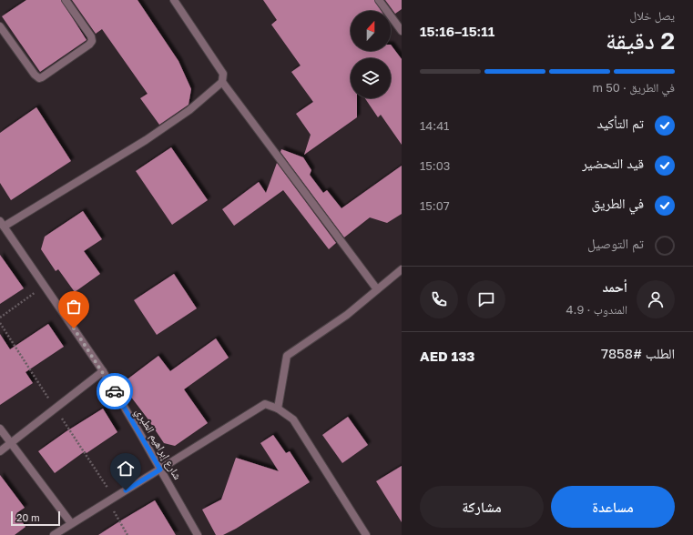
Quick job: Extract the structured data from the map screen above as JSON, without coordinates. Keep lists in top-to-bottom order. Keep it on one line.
{"streets":{"street":["شارع إبراهيم الطبري"]},"scale_bar":"20 m","north":"top","page":{"heading":["2 دقيقة","يصل خلال","15:11–15:16"],"panel":["أحمد","المندوب · 4.9","الطلب #7858","AED 133"],"bar":"في الطريق · 50 m","list":[["تم التأكيد","14:41"],["قيد التحضير","15:03"],["في الطريق","15:07"],"تم التوصيل"],"buttons":["مساعدة","مشاركة"],"scale":"20 m"}}
